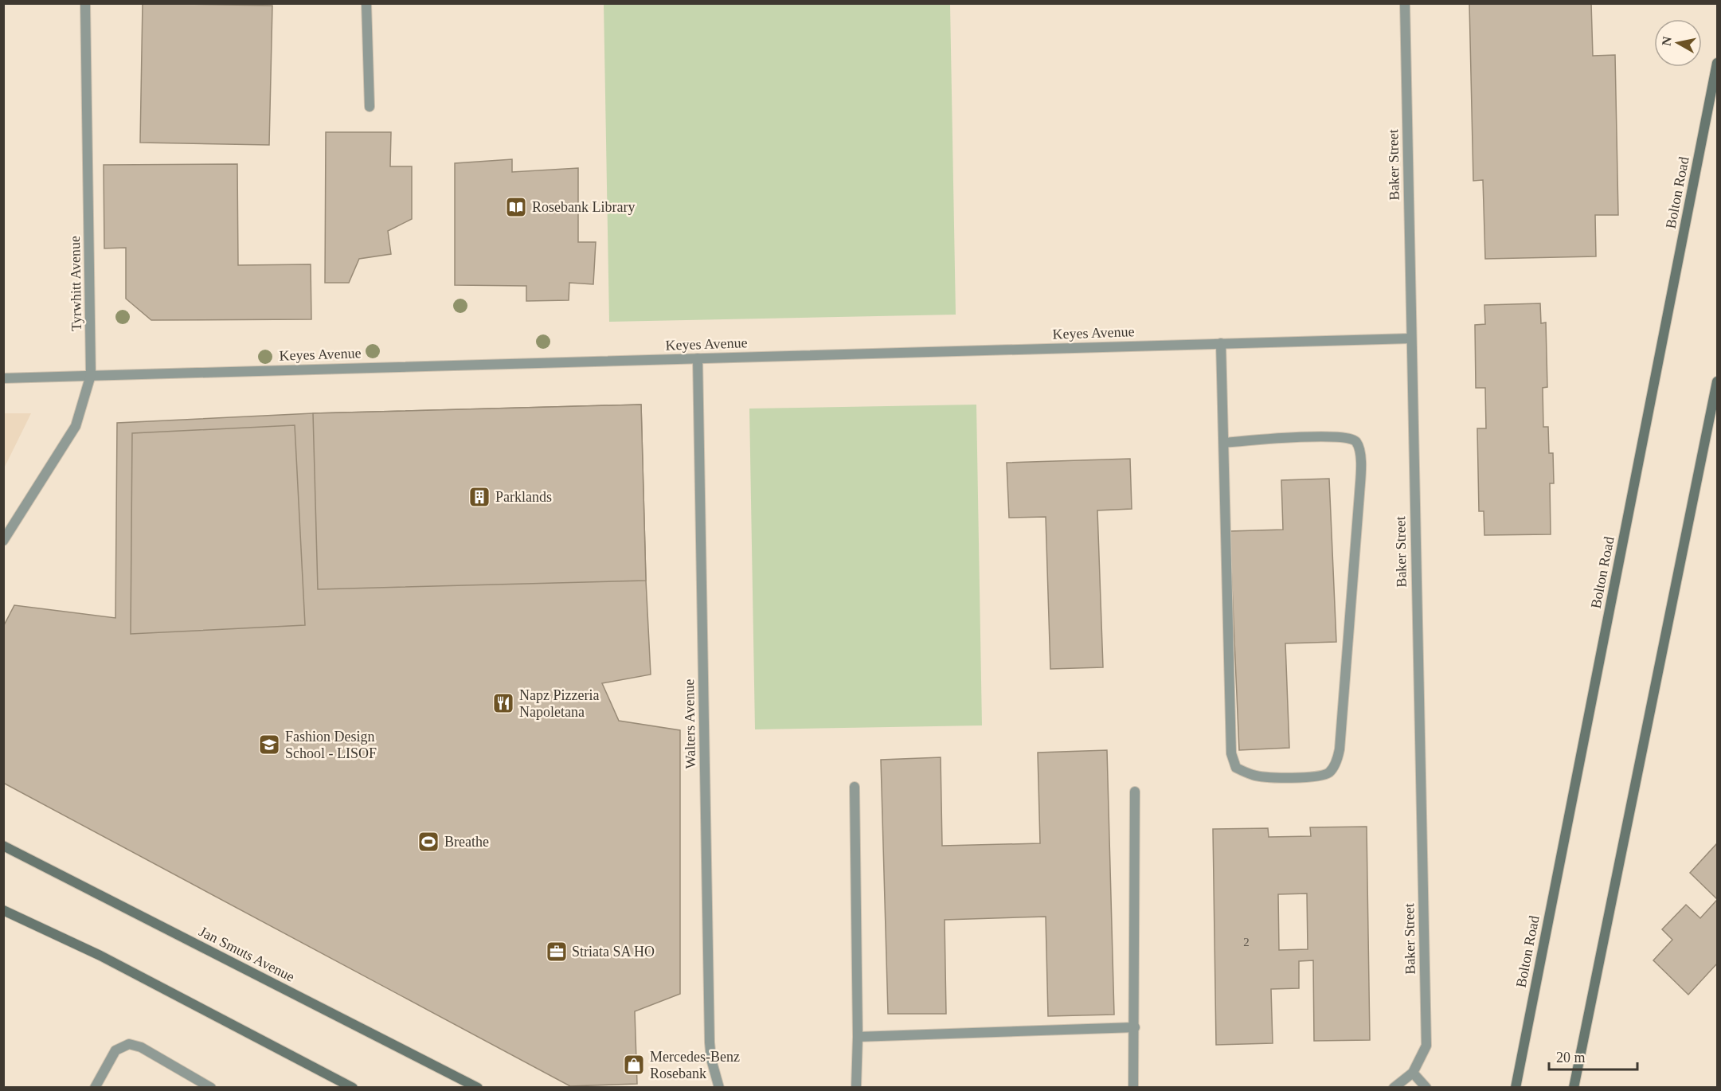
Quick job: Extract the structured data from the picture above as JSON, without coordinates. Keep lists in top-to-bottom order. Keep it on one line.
{"streets":{"main road":["Bolton Road","Jan Smuts Avenue"],"street":["Baker Street","Tyrwhitt Avenue","Keyes Avenue","Walters Avenue"]},"crossings":[["Baker Street","Keyes Avenue"],["Tyrwhitt Avenue","Keyes Avenue"],["Keyes Avenue","Walters Avenue"]],"places":{"library":["Rosebank Library"],"building":["Parklands"],"restaurant":["Napz Pizzeria Napoletana"],"school or university":["Fashion Design School - LISOF"],"sports":["Breathe"],"office":["Striata SA HO"],"shop":["Mercedes-Benz Rosebank"]},"house_numbers":["2"],"scale_bar":"20 m","north":"left"}
